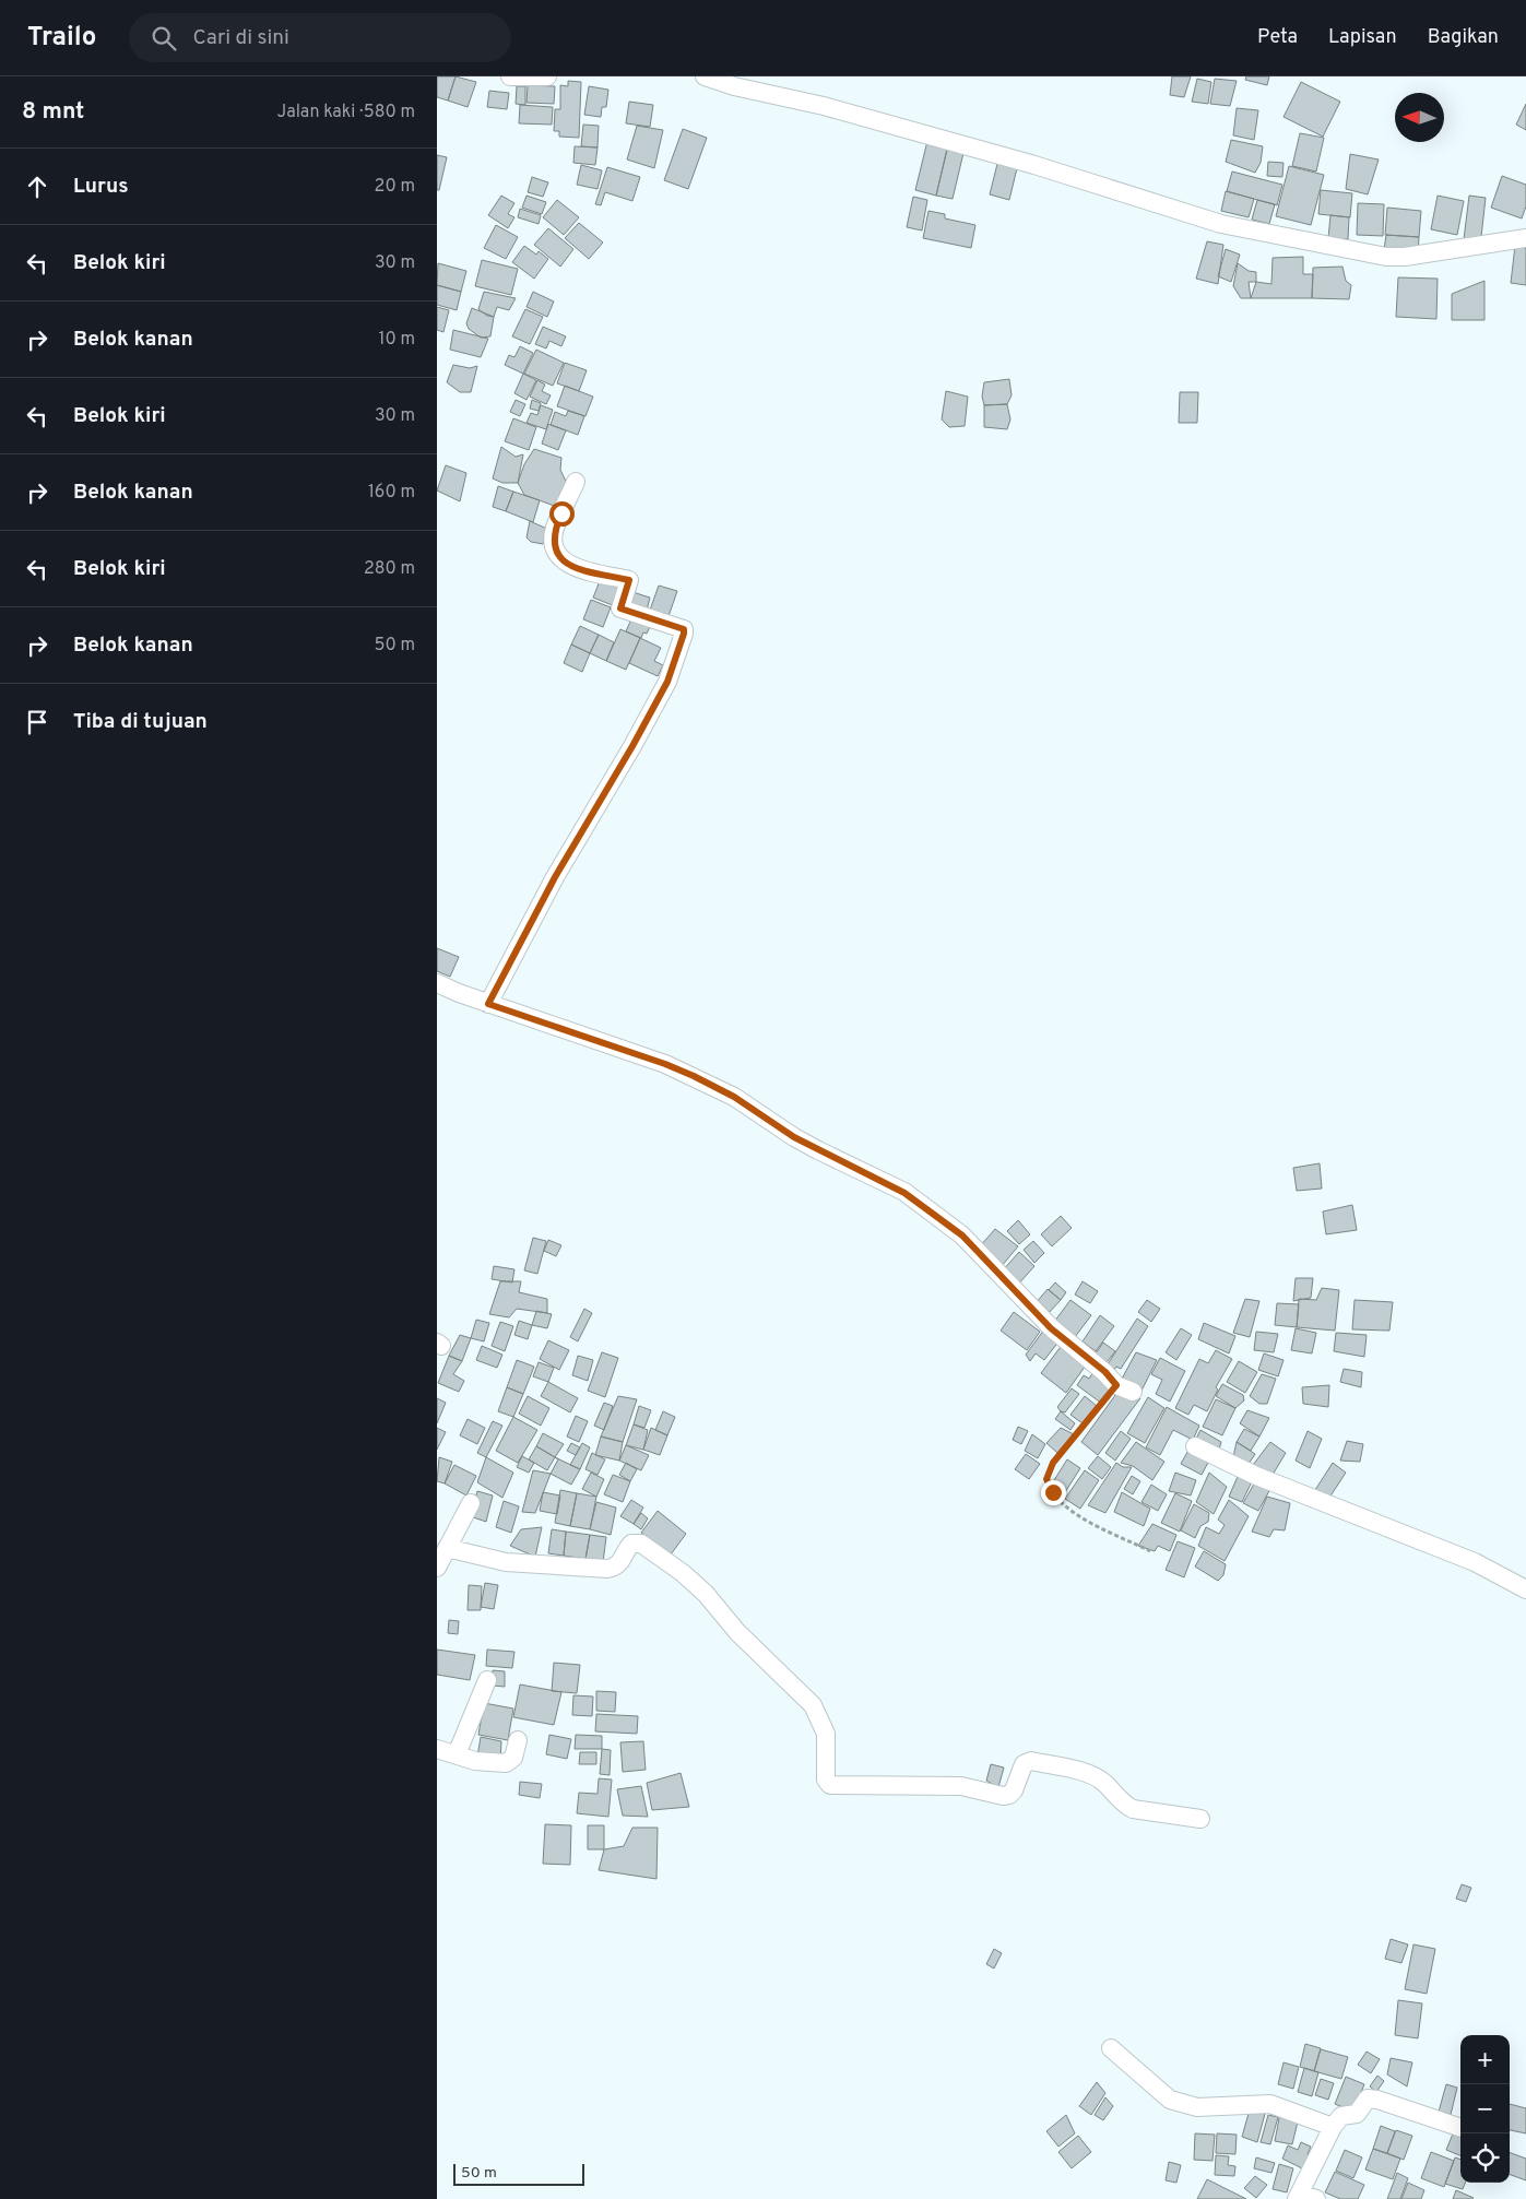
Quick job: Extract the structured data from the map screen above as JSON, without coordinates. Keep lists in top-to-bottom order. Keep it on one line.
{"scale_bar":"50 m","north":"left","page":{"header":"Trailo","search":"Cari di sini","nav":["Peta","Lapisan","Bagikan"],"heading":["8 mnt","Jalan kaki · 580 m"],"list":[["Lurus","20 m"],["Belok kiri","30 m"],["Belok kanan","10 m"],["Belok kiri","30 m"],["Belok kanan","160 m"],["Belok kiri","280 m"],["Belok kanan","50 m"],"Tiba di tujuan"],"map_buttons":["+","−"],"scale":"50 m"}}
